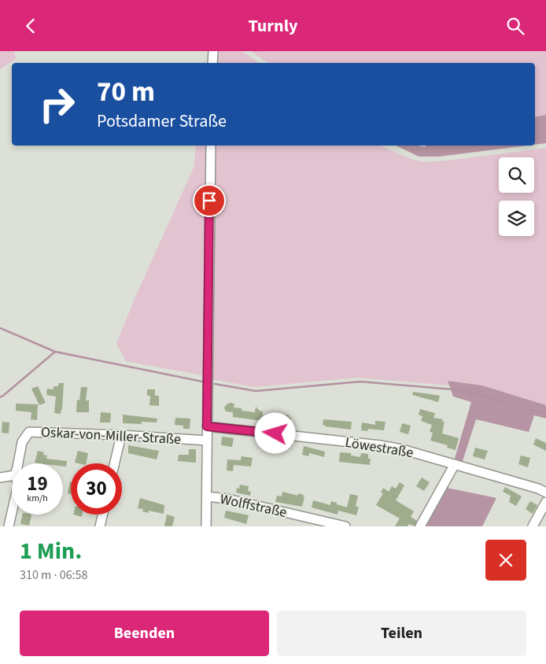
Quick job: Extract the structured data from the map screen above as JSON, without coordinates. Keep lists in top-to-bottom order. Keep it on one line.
{"streets":{"street":["Oskar-von-Miller-Straße","Löwestraße","Wolffstraße"]},"page":{"header":"Turnly","turn":["70 m","Potsdamer Straße"],"speed":"19 km/h","limit":"30","heading":["1 Min.","310 m · 06:58"],"buttons":["Beenden","Teilen"]}}
